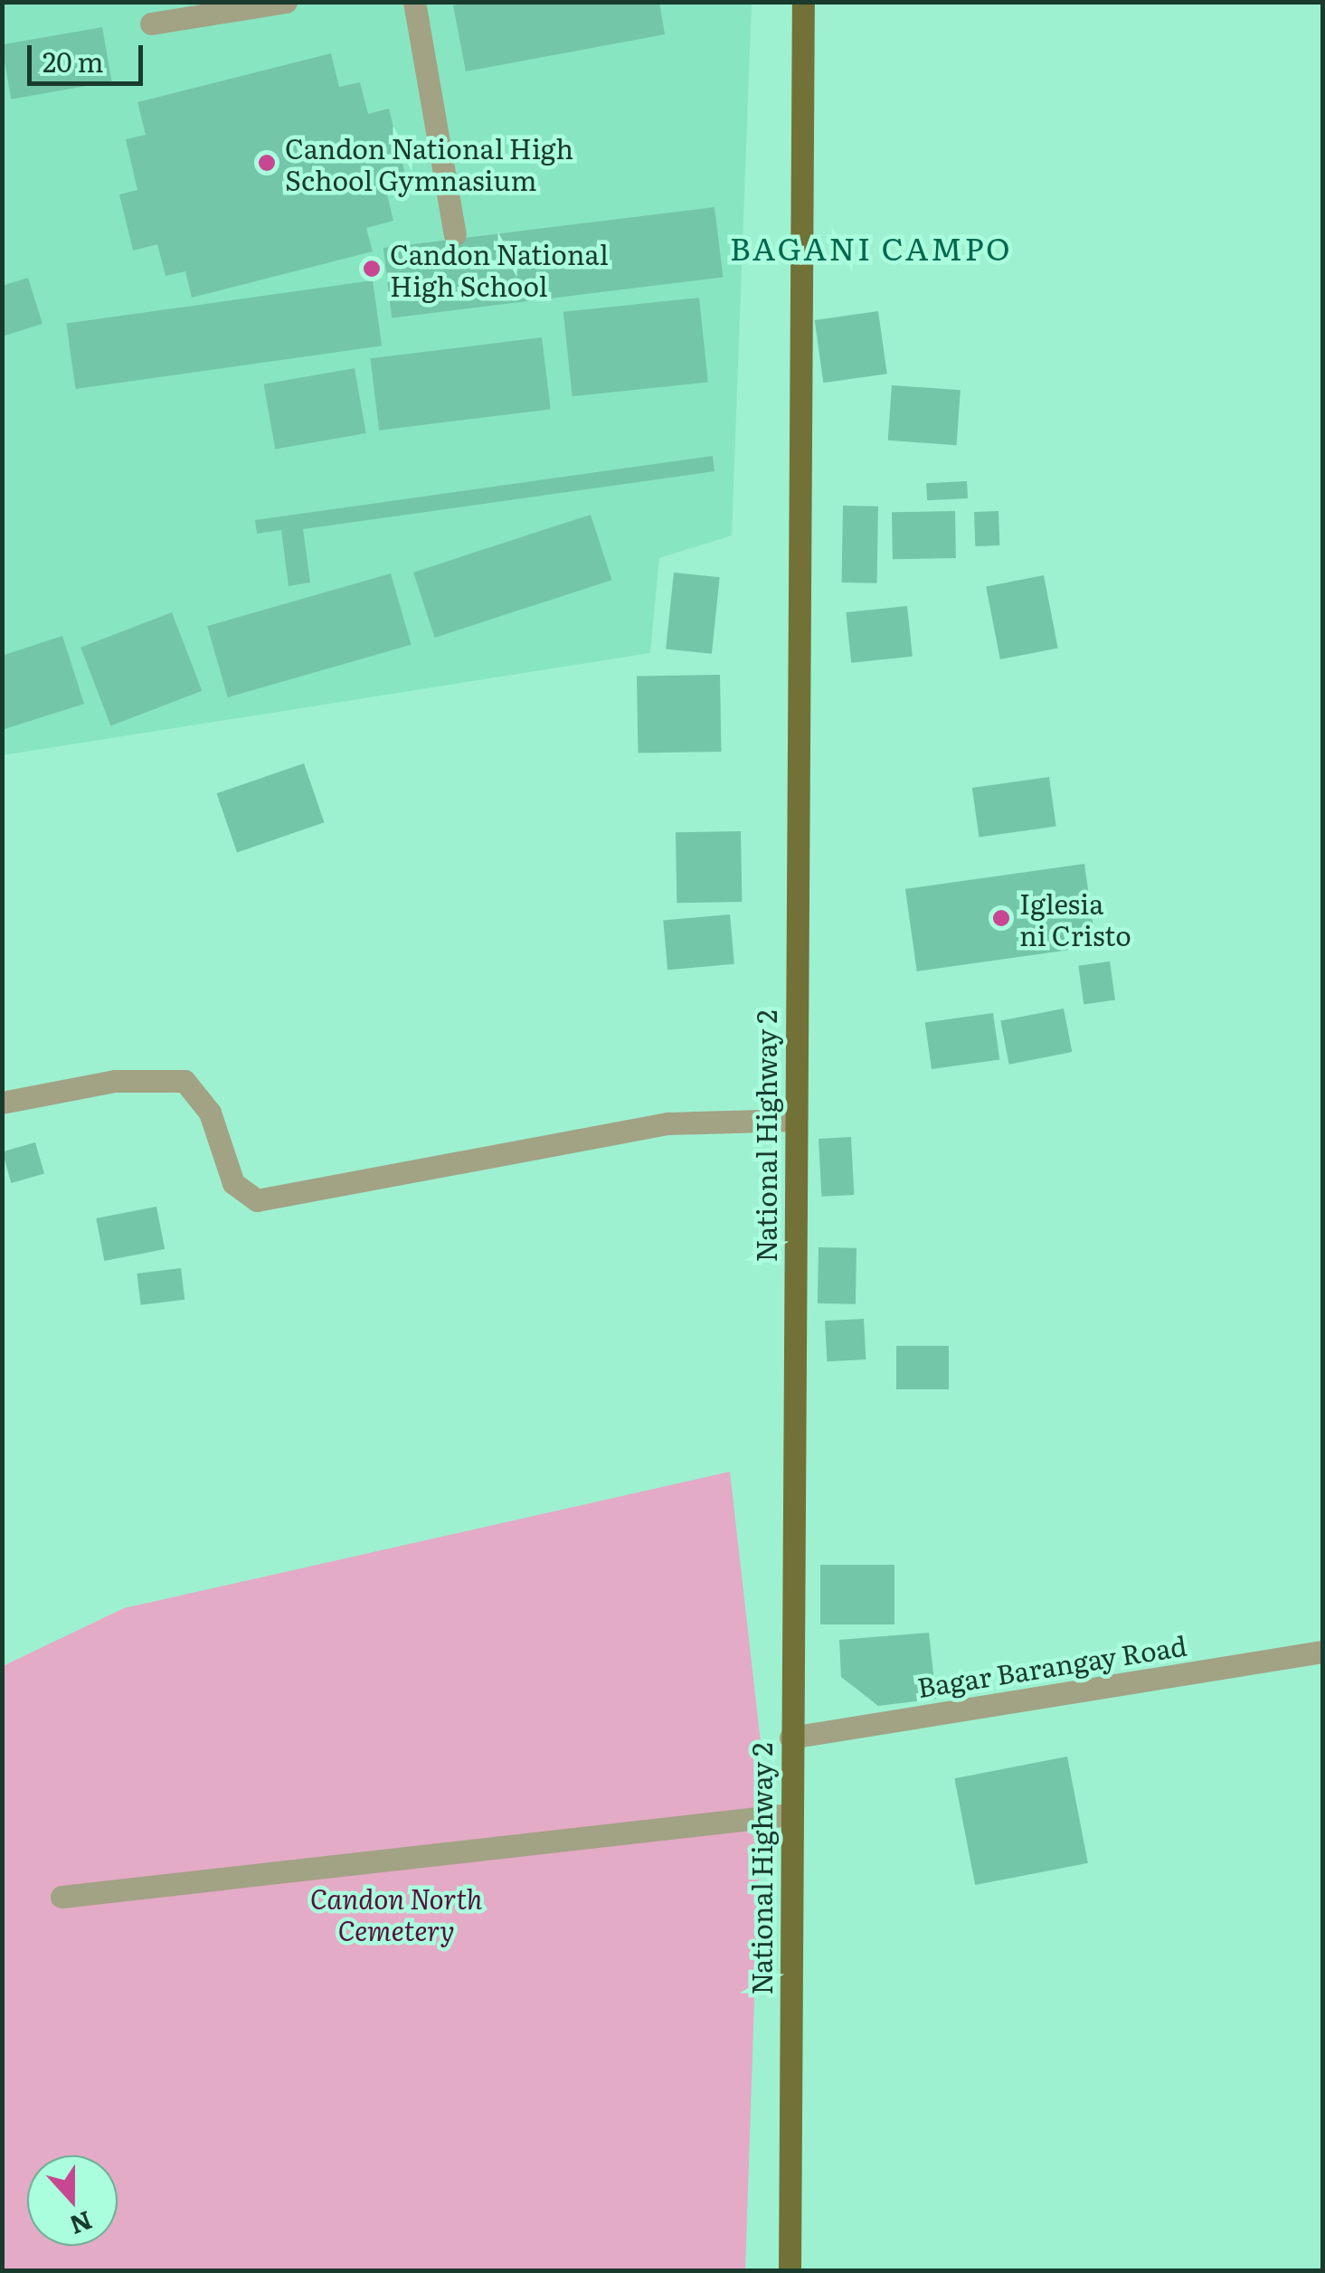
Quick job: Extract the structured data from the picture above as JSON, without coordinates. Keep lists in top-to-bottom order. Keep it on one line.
{"streets":{"main road":["National Highway 2"],"street":["Bagar Barangay Road"]},"crossings":[["National Highway 2","Bagar Barangay Road"]],"districts":["BAGANI CAMPO"],"parks":["Candon North Cemetery"],"places":["Candon National High School Gymnasium","Candon National High School","Iglesia ni Cristo"],"scale_bar":"20 m","north":"bottom"}
